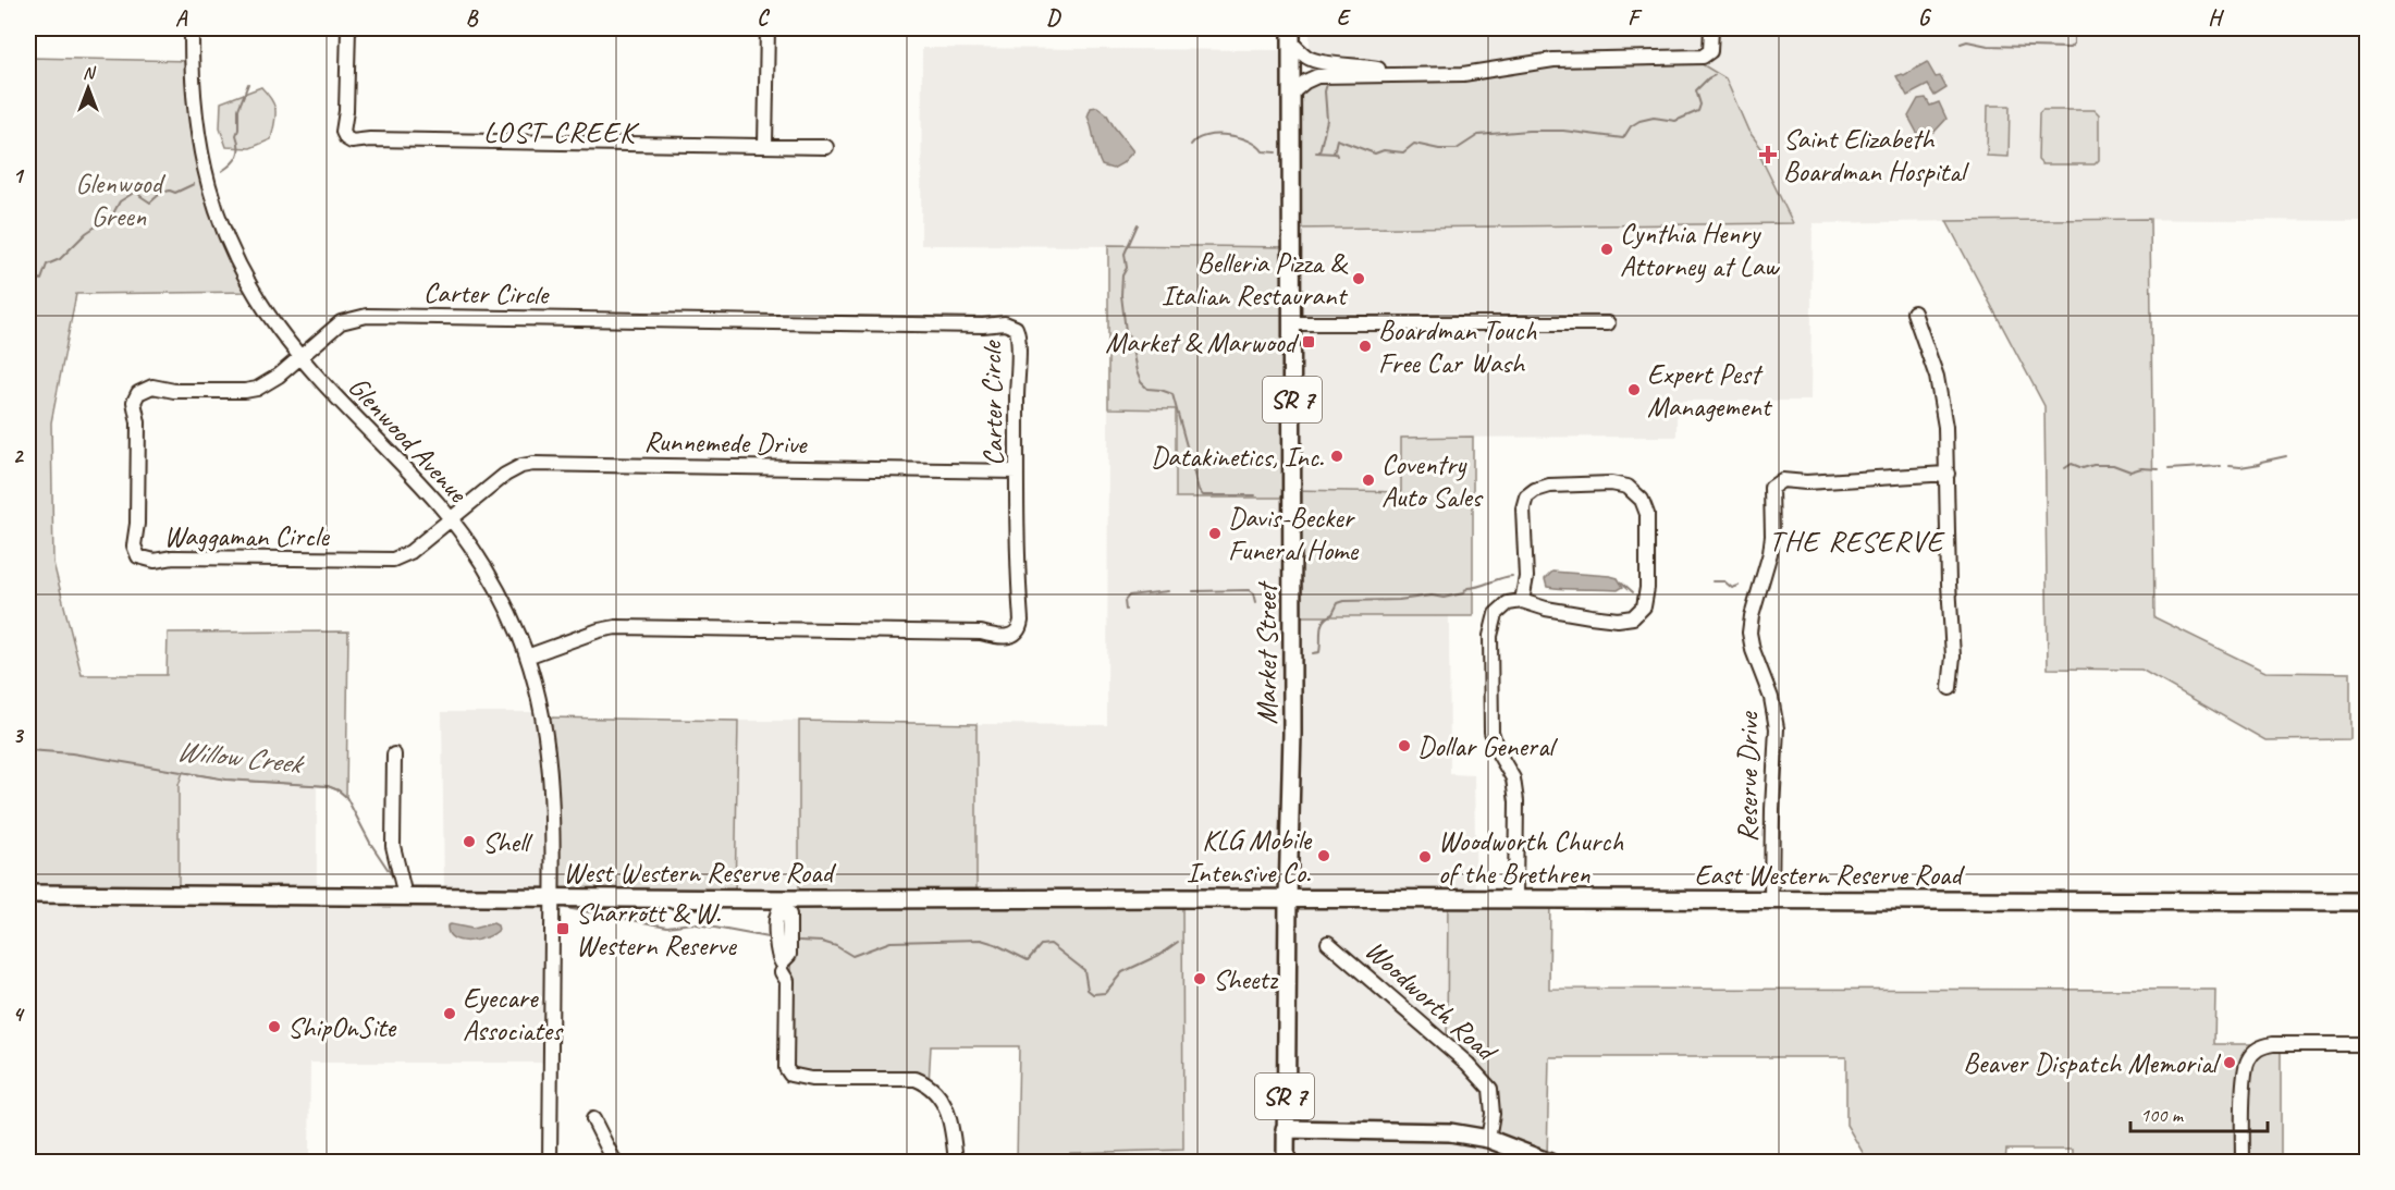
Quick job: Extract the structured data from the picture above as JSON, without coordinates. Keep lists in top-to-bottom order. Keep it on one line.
{"streets":{"main road":["SR 7","Market Street","West Western Reserve Road","East Western Reserve Road"],"street":["Carter Circle","Glenwood Avenue","Runnemede Drive","Waggaman Circle","Reserve Drive","Woodworth Road"]},"crossings":[["Carter Circle","Glenwood Avenue"],["Carter Circle","Runnemede Drive"],["Carter Circle","Waggaman Circle"],["Glenwood Avenue","Runnemede Drive"],["Glenwood Avenue","Waggaman Circle"],["Glenwood Avenue","West Western Reserve Road"],["Runnemede Drive","Waggaman Circle"],["Market Street","West Western Reserve Road"],["Market Street","East Western Reserve Road"],["Reserve Drive","East Western Reserve Road"],["West Western Reserve Road","East Western Reserve Road"]],"districts":["LOST CREEK","THE RESERVE"],"water":["Willow Creek"],"parks":["Glenwood Green"],"places":{"health":["Saint Elizabeth Boardman Hospital"],"other":["Cynthia Henry Attorney at Law","Belleria Pizza & Italian Restaurant","Boardman Touch Free Car Wash","Expert Pest Management","Datakinetics, Inc.","Coventry Auto Sales","Davis-Becker Funeral Home","Dollar General","Shell","KLG Mobile Intensive Co.","Woodworth Church of the Brethren","Sheetz","Eyecare Associates","ShipOnSite","Beaver Dispatch Memorial"],"transit":["Market & Marwood","Sharrott & W. Western Reserve"]},"scale_bar":"100 m","north":"top","grid":{"columns":["A","B","C","D","E","F","G","H"],"rows":["1","2","3","4"]}}
